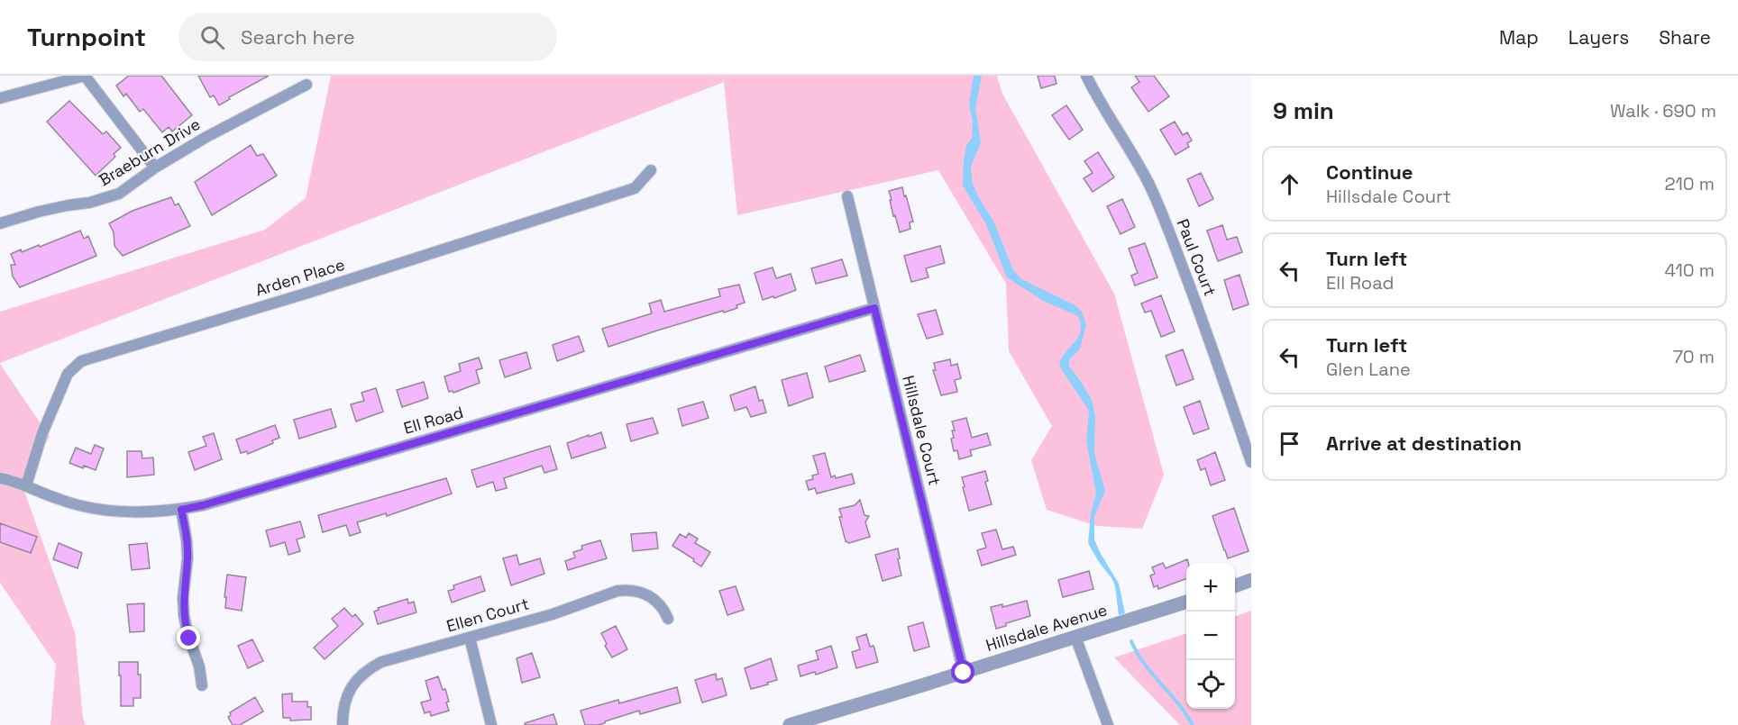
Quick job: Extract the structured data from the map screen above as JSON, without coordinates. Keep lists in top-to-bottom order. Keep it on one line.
{"streets":{"street":["Braeburn Drive","Paul Court","Arden Place","Ell Road","Hillsdale Court","Ellen Court","Hillsdale Avenue"]},"crossings":[["Arden Place","Ell Road"],["Ell Road","Hillsdale Court"],["Hillsdale Court","Hillsdale Avenue"]],"page":{"header":"Turnpoint","search":"Search here","nav":["Map","Layers","Share"],"heading":["9 min","Walk · 690 m"],"list":[["Continue","Hillsdale Court","210 m"],["Turn left","Ell Road","410 m"],["Turn left","Glen Lane","70 m"],"Arrive at destination"],"map_buttons":["+","−"]}}
